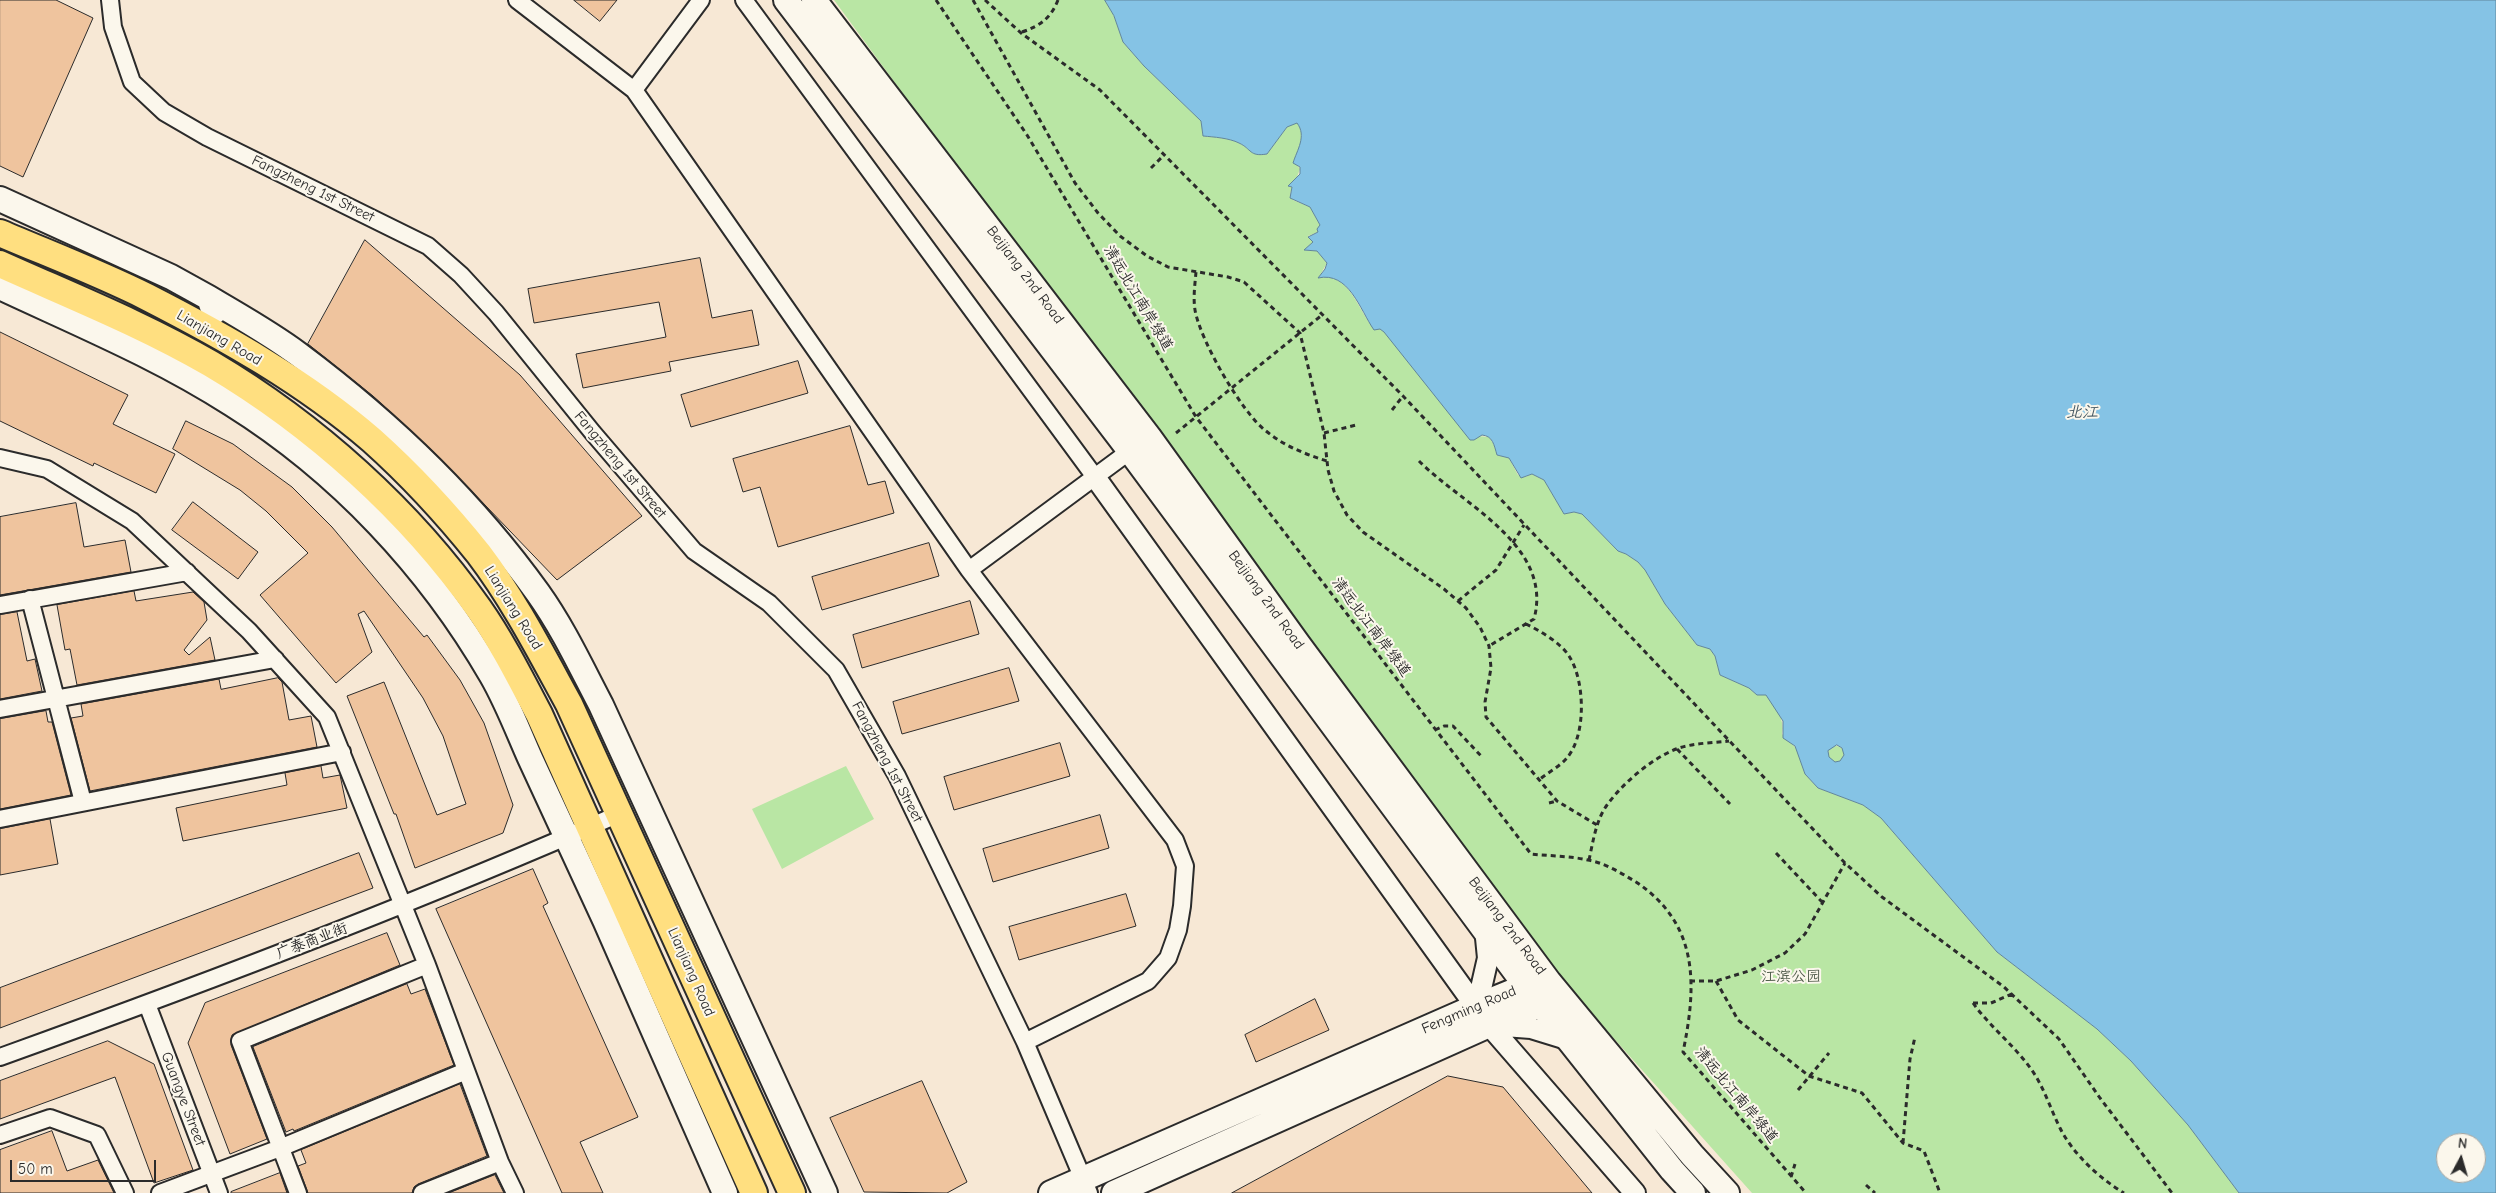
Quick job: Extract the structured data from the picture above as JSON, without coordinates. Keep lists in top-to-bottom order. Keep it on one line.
{"streets":{"main road":["Beijiang 2nd Road","Lianjiang Road","Fengming Road"],"street":["Fangzheng 1st Street","广泰商业街","Guangye Street"],"path":["清远北江南岸绿道"]},"crossings":[["Fangzheng 1st Street","Fengming Road"],["Beijiang 2nd Road","Fengming Road"],["Lianjiang Road","广泰商业街"],["广泰商业街","Guangye Street"]],"water":["北江"],"parks":["江滨公园"],"scale_bar":"50 m","north":"top"}
